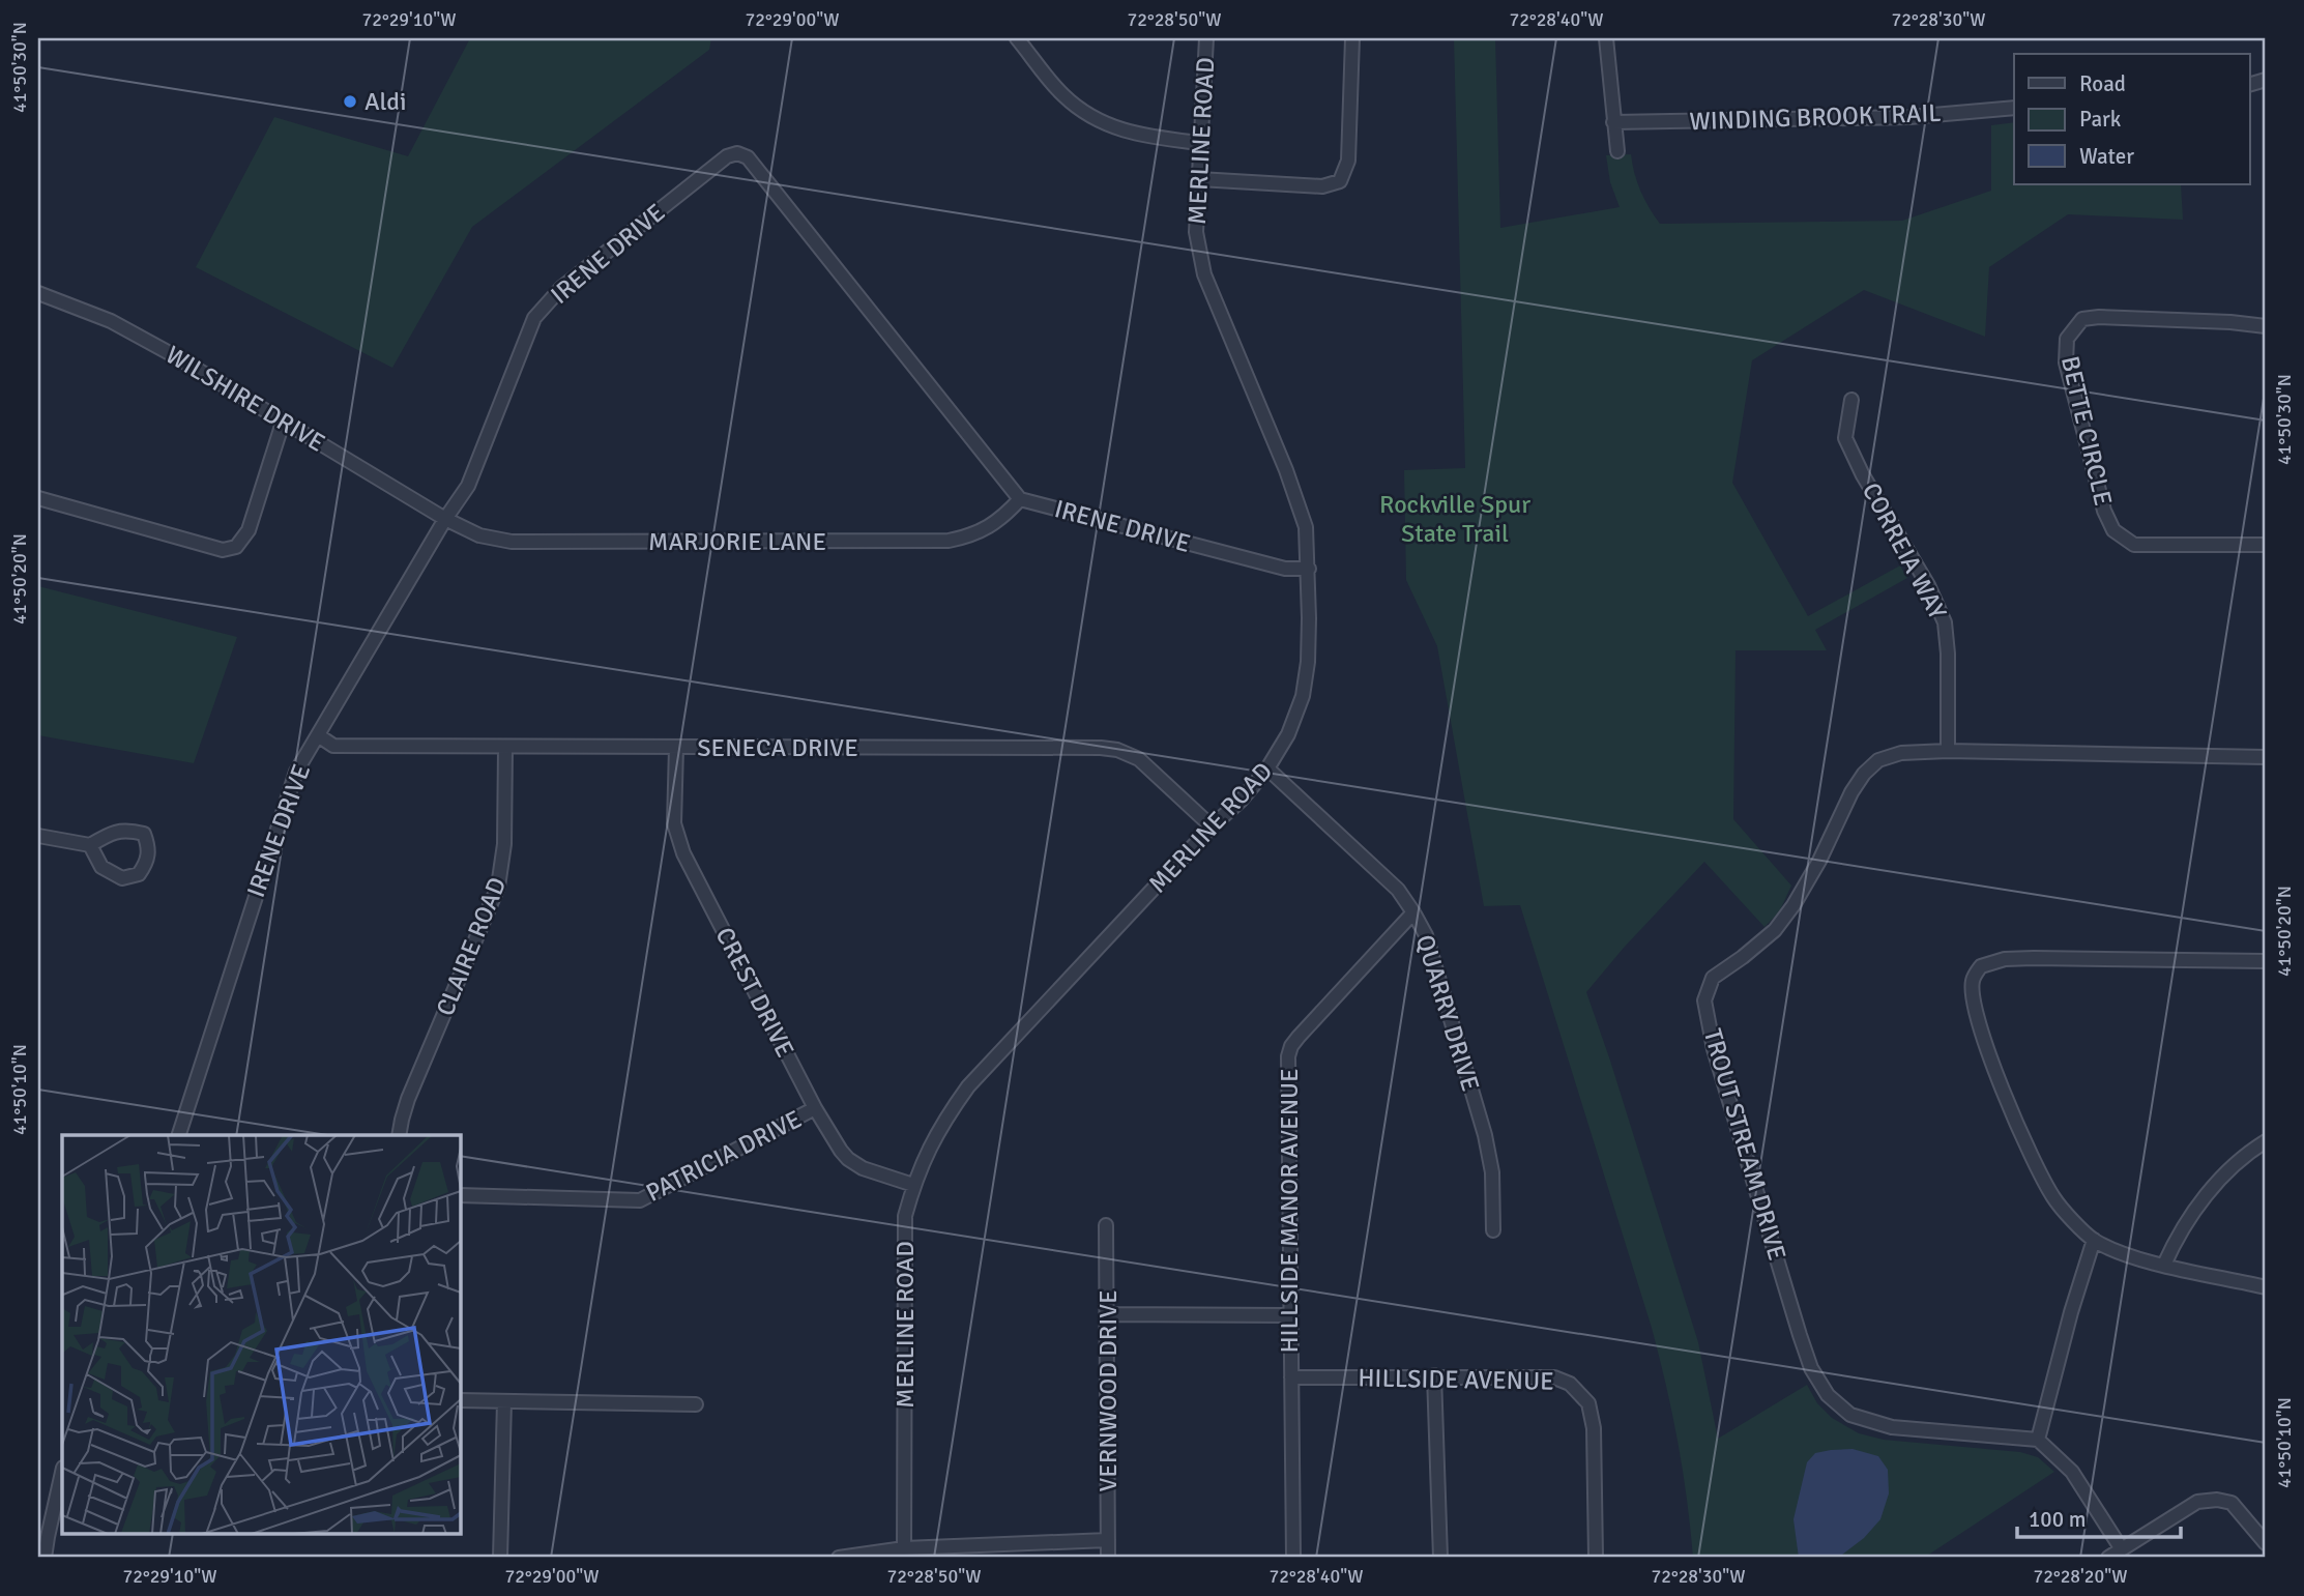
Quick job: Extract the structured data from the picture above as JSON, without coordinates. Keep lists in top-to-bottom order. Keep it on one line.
{"streets":{"street":["WINDING BROOK TRAIL","MERLINE ROAD","IRENE DRIVE","WILSHIRE DRIVE","BETTE CIRCLE","MARJORIE LANE","CORREIA WAY","SENECA DRIVE","CLAIRE ROAD","CREST DRIVE","QUARRY DRIVE","TROUT STREAM DRIVE","PATRICIA DRIVE","HILLSIDE MANOR AVENUE","HILLSIDE AVENUE","VERNWOOD DRIVE"]},"crossings":[["MERLINE ROAD","IRENE DRIVE"],["MERLINE ROAD","SENECA DRIVE"],["MERLINE ROAD","CREST DRIVE"],["MERLINE ROAD","QUARRY DRIVE"],["IRENE DRIVE","WILSHIRE DRIVE"],["IRENE DRIVE","MARJORIE LANE"],["IRENE DRIVE","SENECA DRIVE"],["WILSHIRE DRIVE","MARJORIE LANE"],["CORREIA WAY","TROUT STREAM DRIVE"],["SENECA DRIVE","CLAIRE ROAD"],["SENECA DRIVE","CREST DRIVE"],["CREST DRIVE","PATRICIA DRIVE"],["QUARRY DRIVE","HILLSIDE MANOR AVENUE"],["HILLSIDE MANOR AVENUE","HILLSIDE AVENUE"]],"parks":["Rockville Spur State Trail"],"places":["Aldi"],"legend":["Road","Park","Water"],"scale_bar":"100 m","coordinates":["72°29'10\"W","72°29'00\"W","72°28'50\"W","72°28'40\"W","72°28'30\"W","41°50'30\"N","41°50'20\"N","41°50'10\"N","72°28'20\"W"]}
